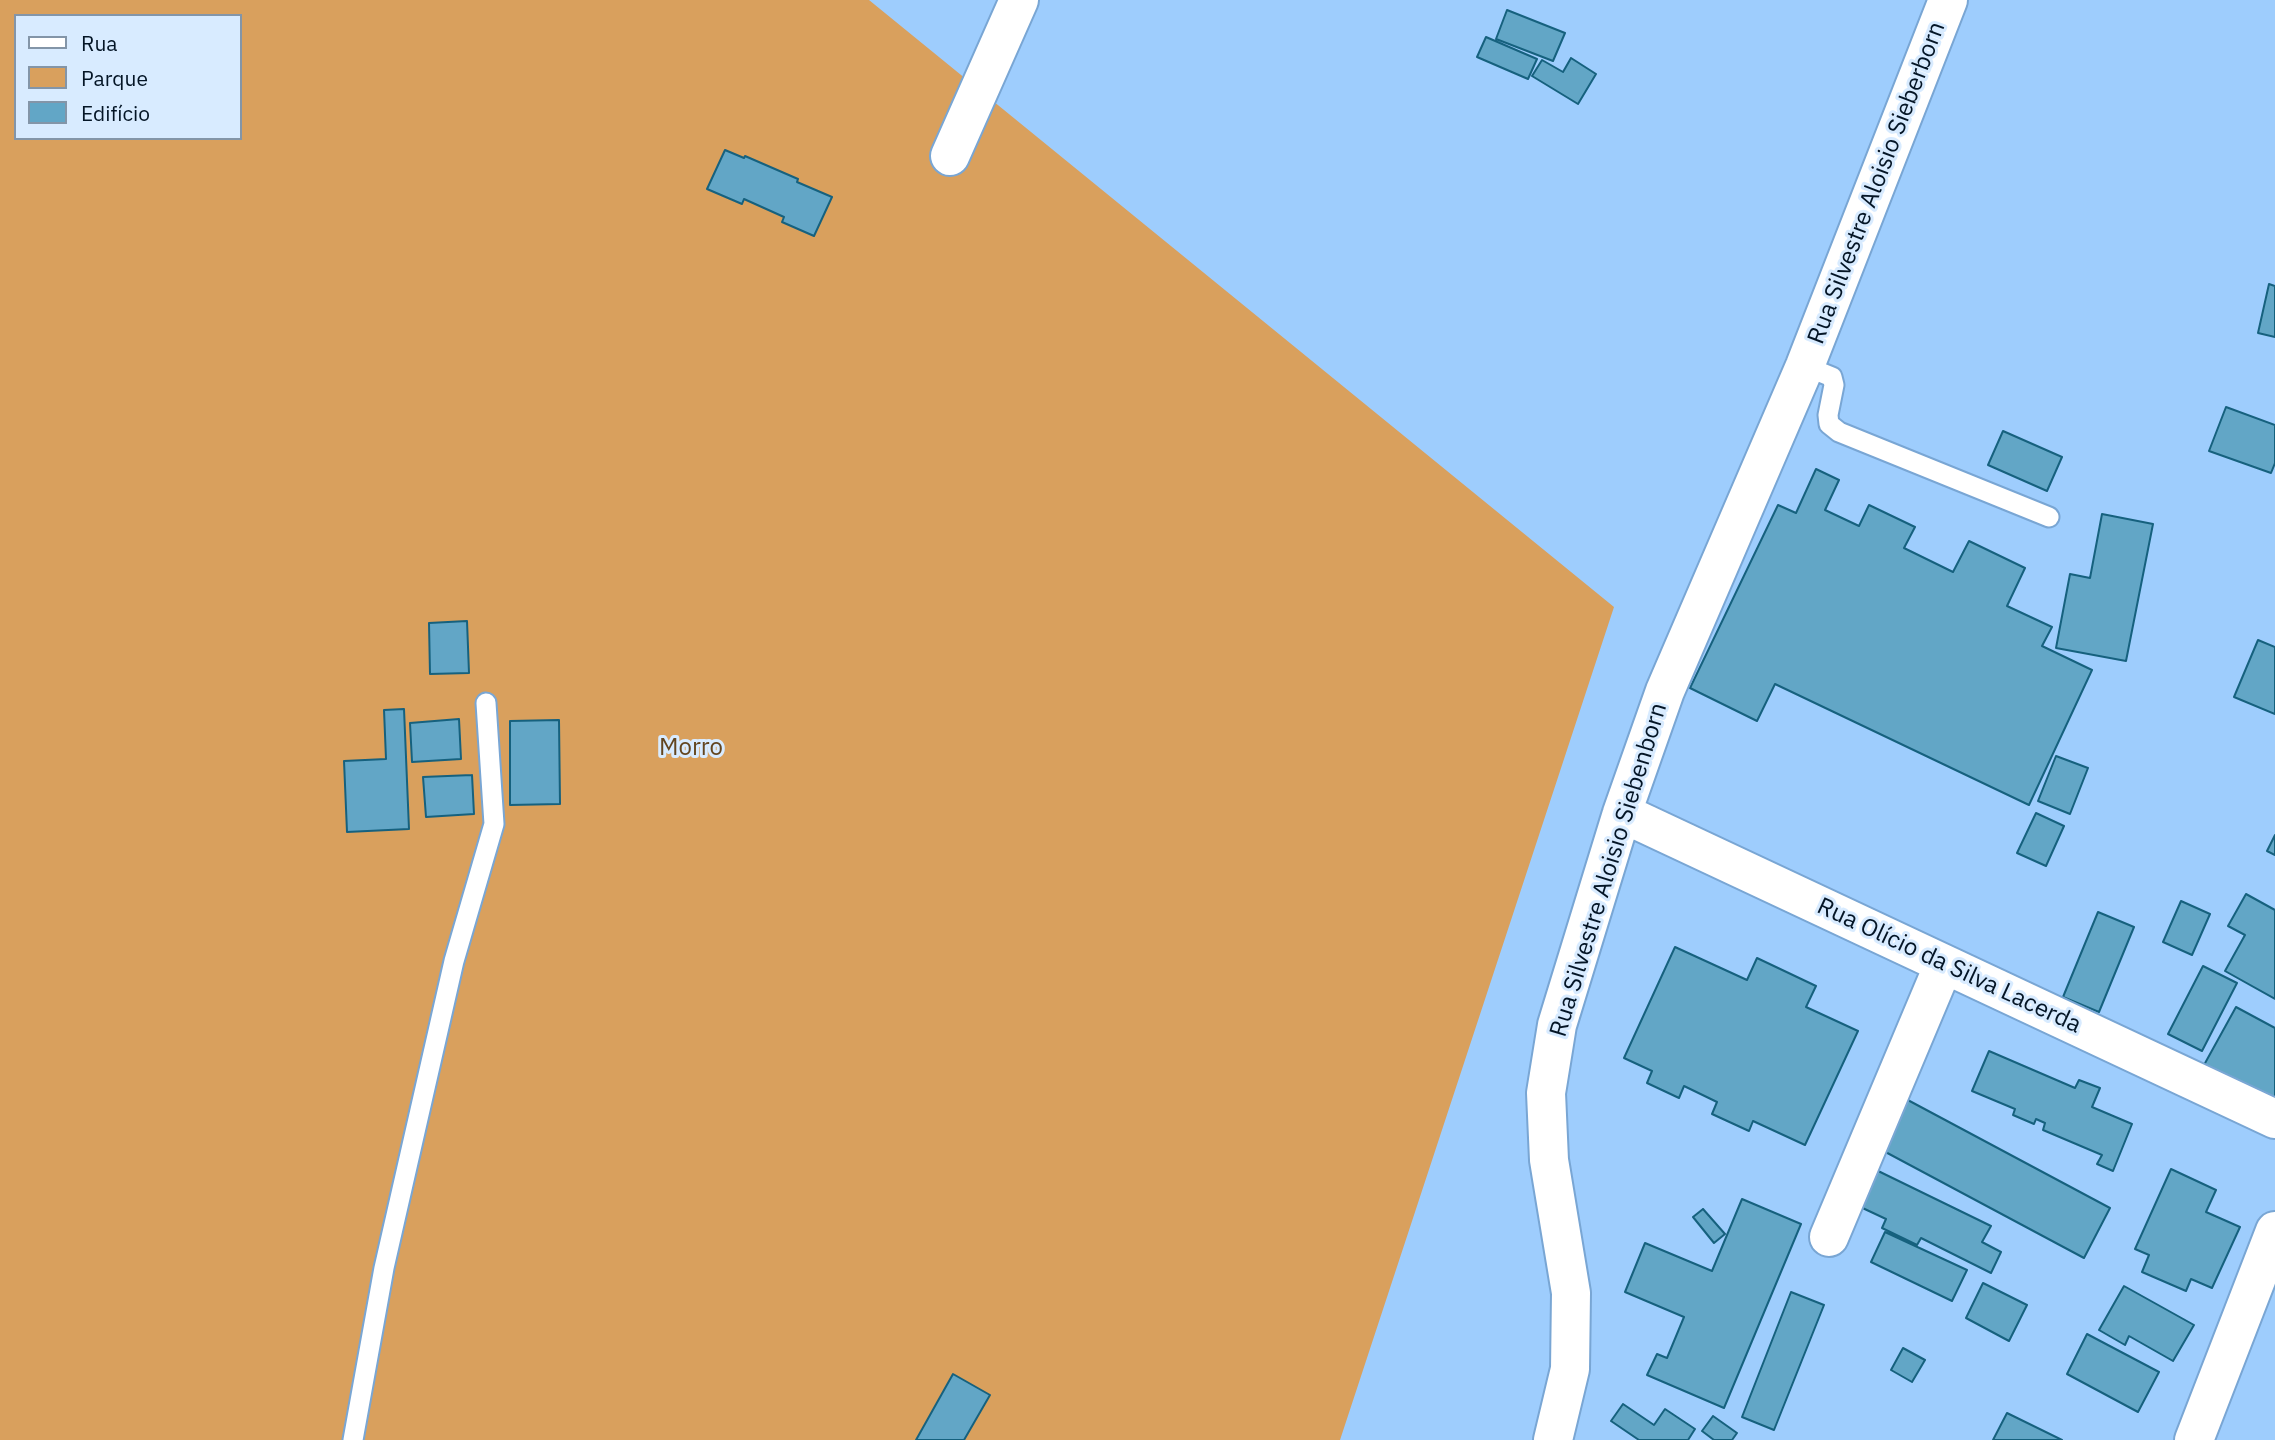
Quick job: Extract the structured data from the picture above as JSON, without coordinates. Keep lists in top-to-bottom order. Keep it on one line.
{"streets":{"street":["Rua Silvestre Aloisio Sieberborn","Rua Silvestre Aloisio Siebenborn","Rua Olício da Silva Lacerda"]},"crossings":[["Rua Silvestre Aloisio Sieberborn","Rua Silvestre Aloisio Siebenborn"],["Rua Silvestre Aloisio Siebenborn","Rua Olício da Silva Lacerda"]],"parks":["Morro"],"legend":["Rua","Parque","Edifício"]}
